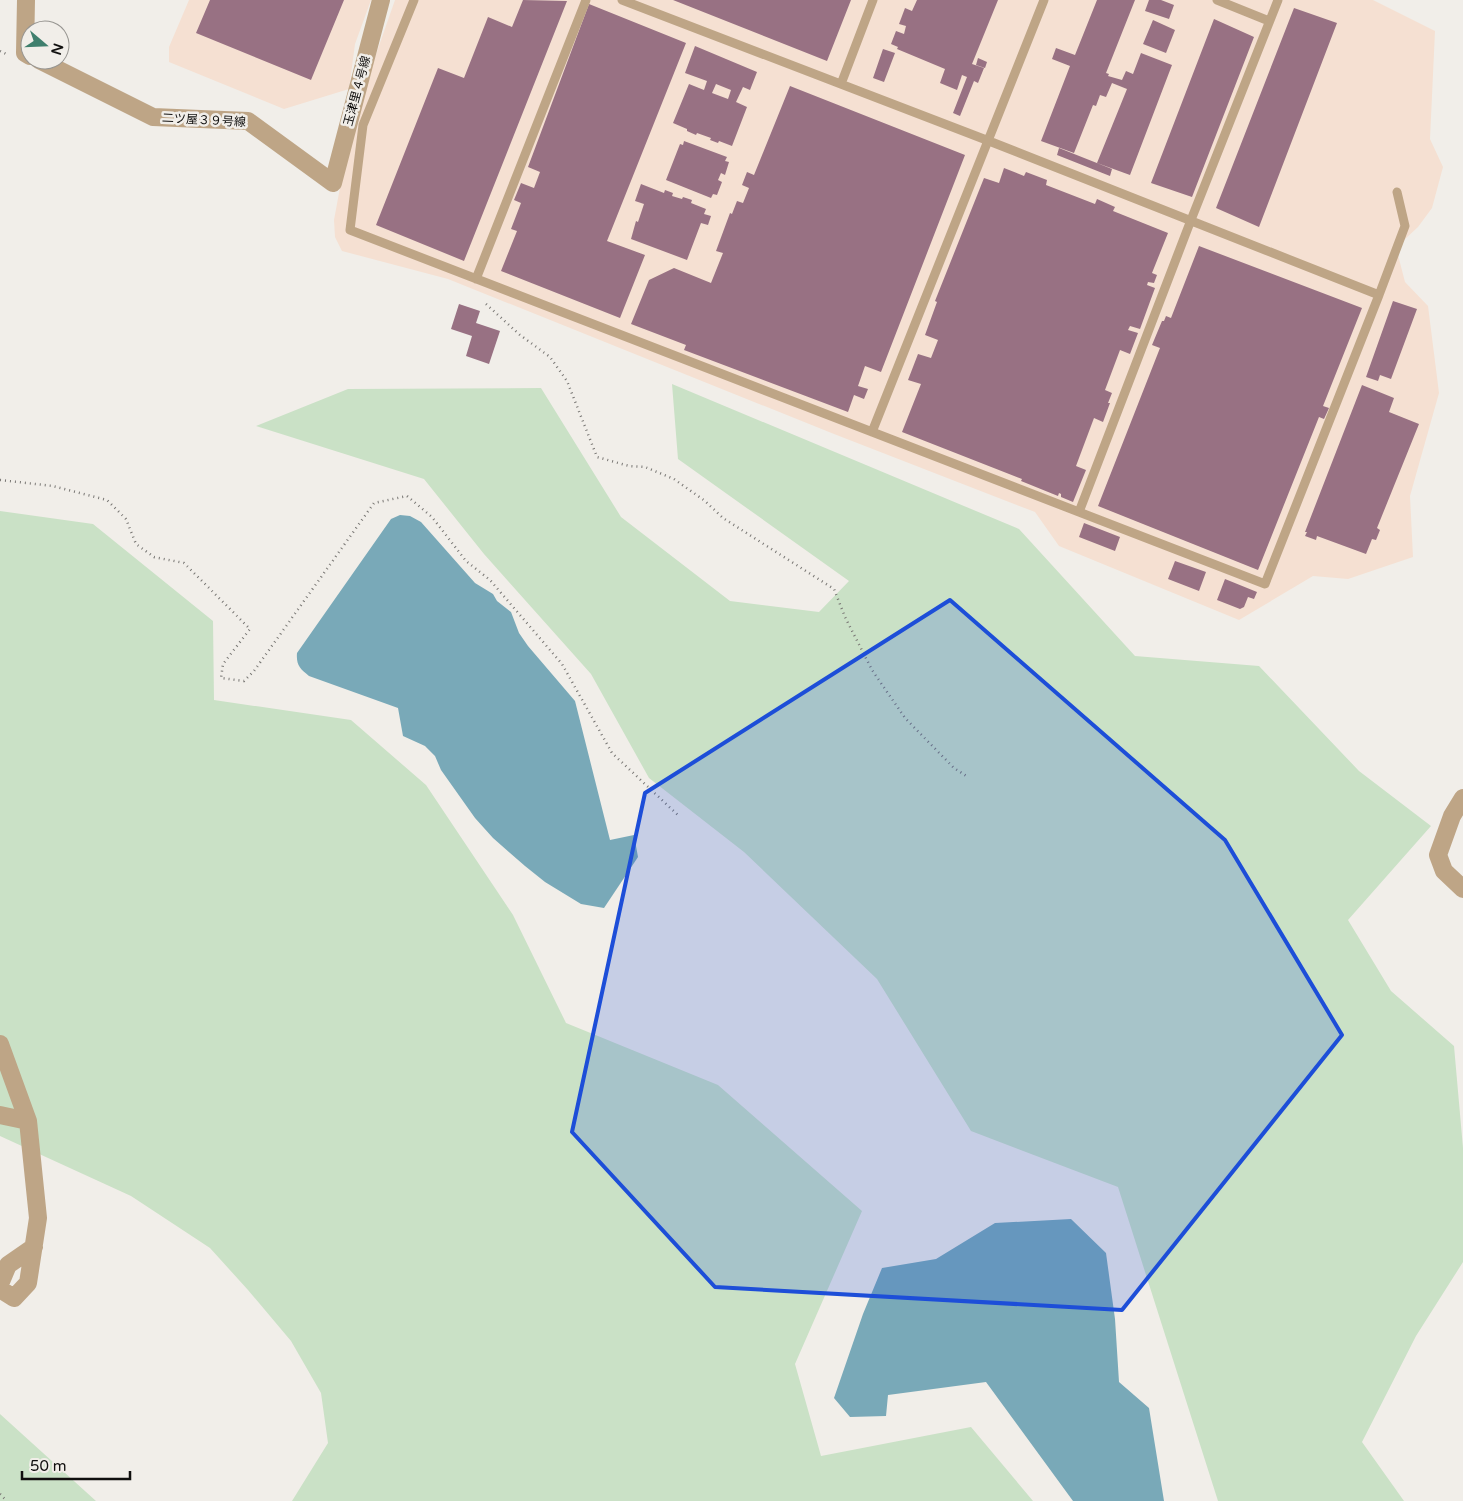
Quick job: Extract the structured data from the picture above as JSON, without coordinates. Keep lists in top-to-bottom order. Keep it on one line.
{"streets":{"street":["玉津里４号線","二ツ屋３９号線"]},"crossings":[["玉津里４号線","二ツ屋３９号線"]],"scale_bar":"50 m","north":"right"}
